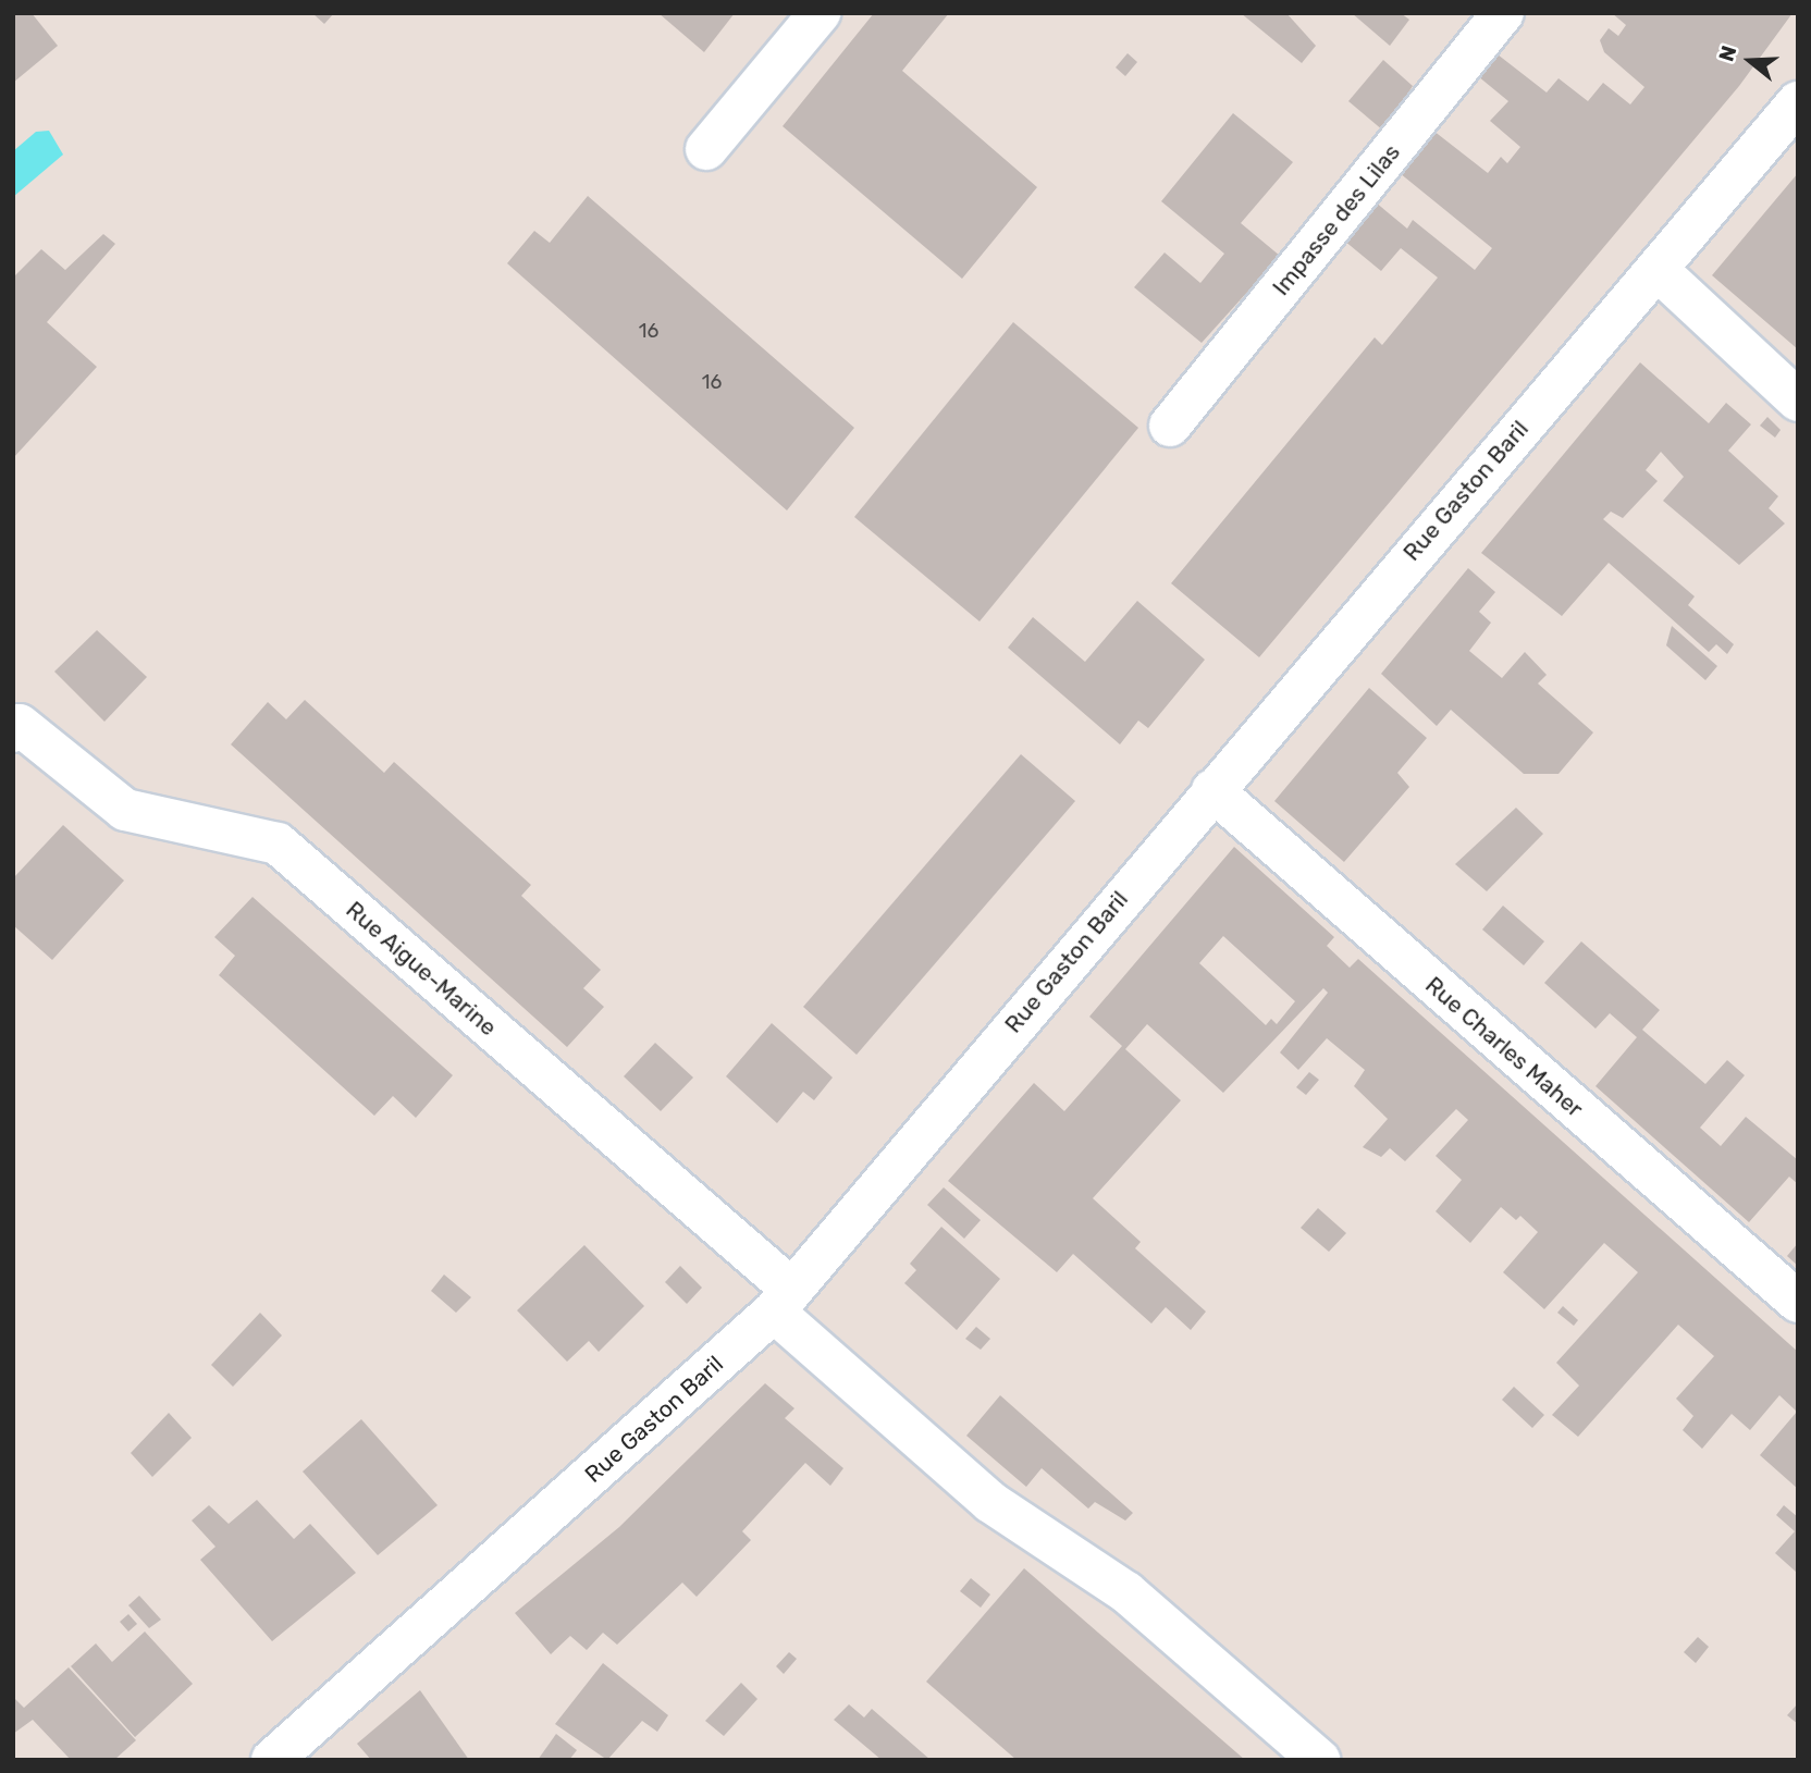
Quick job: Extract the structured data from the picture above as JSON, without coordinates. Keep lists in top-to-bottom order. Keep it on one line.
{"streets":{"street":["Impasse des Lilas","Rue Gaston Baril","Rue Aigue-Marine","Rue Charles Maher"]},"crossings":[["Rue Gaston Baril","Rue Aigue-Marine"],["Rue Gaston Baril","Rue Charles Maher"]],"house_numbers":["16","16"],"north":"left"}
